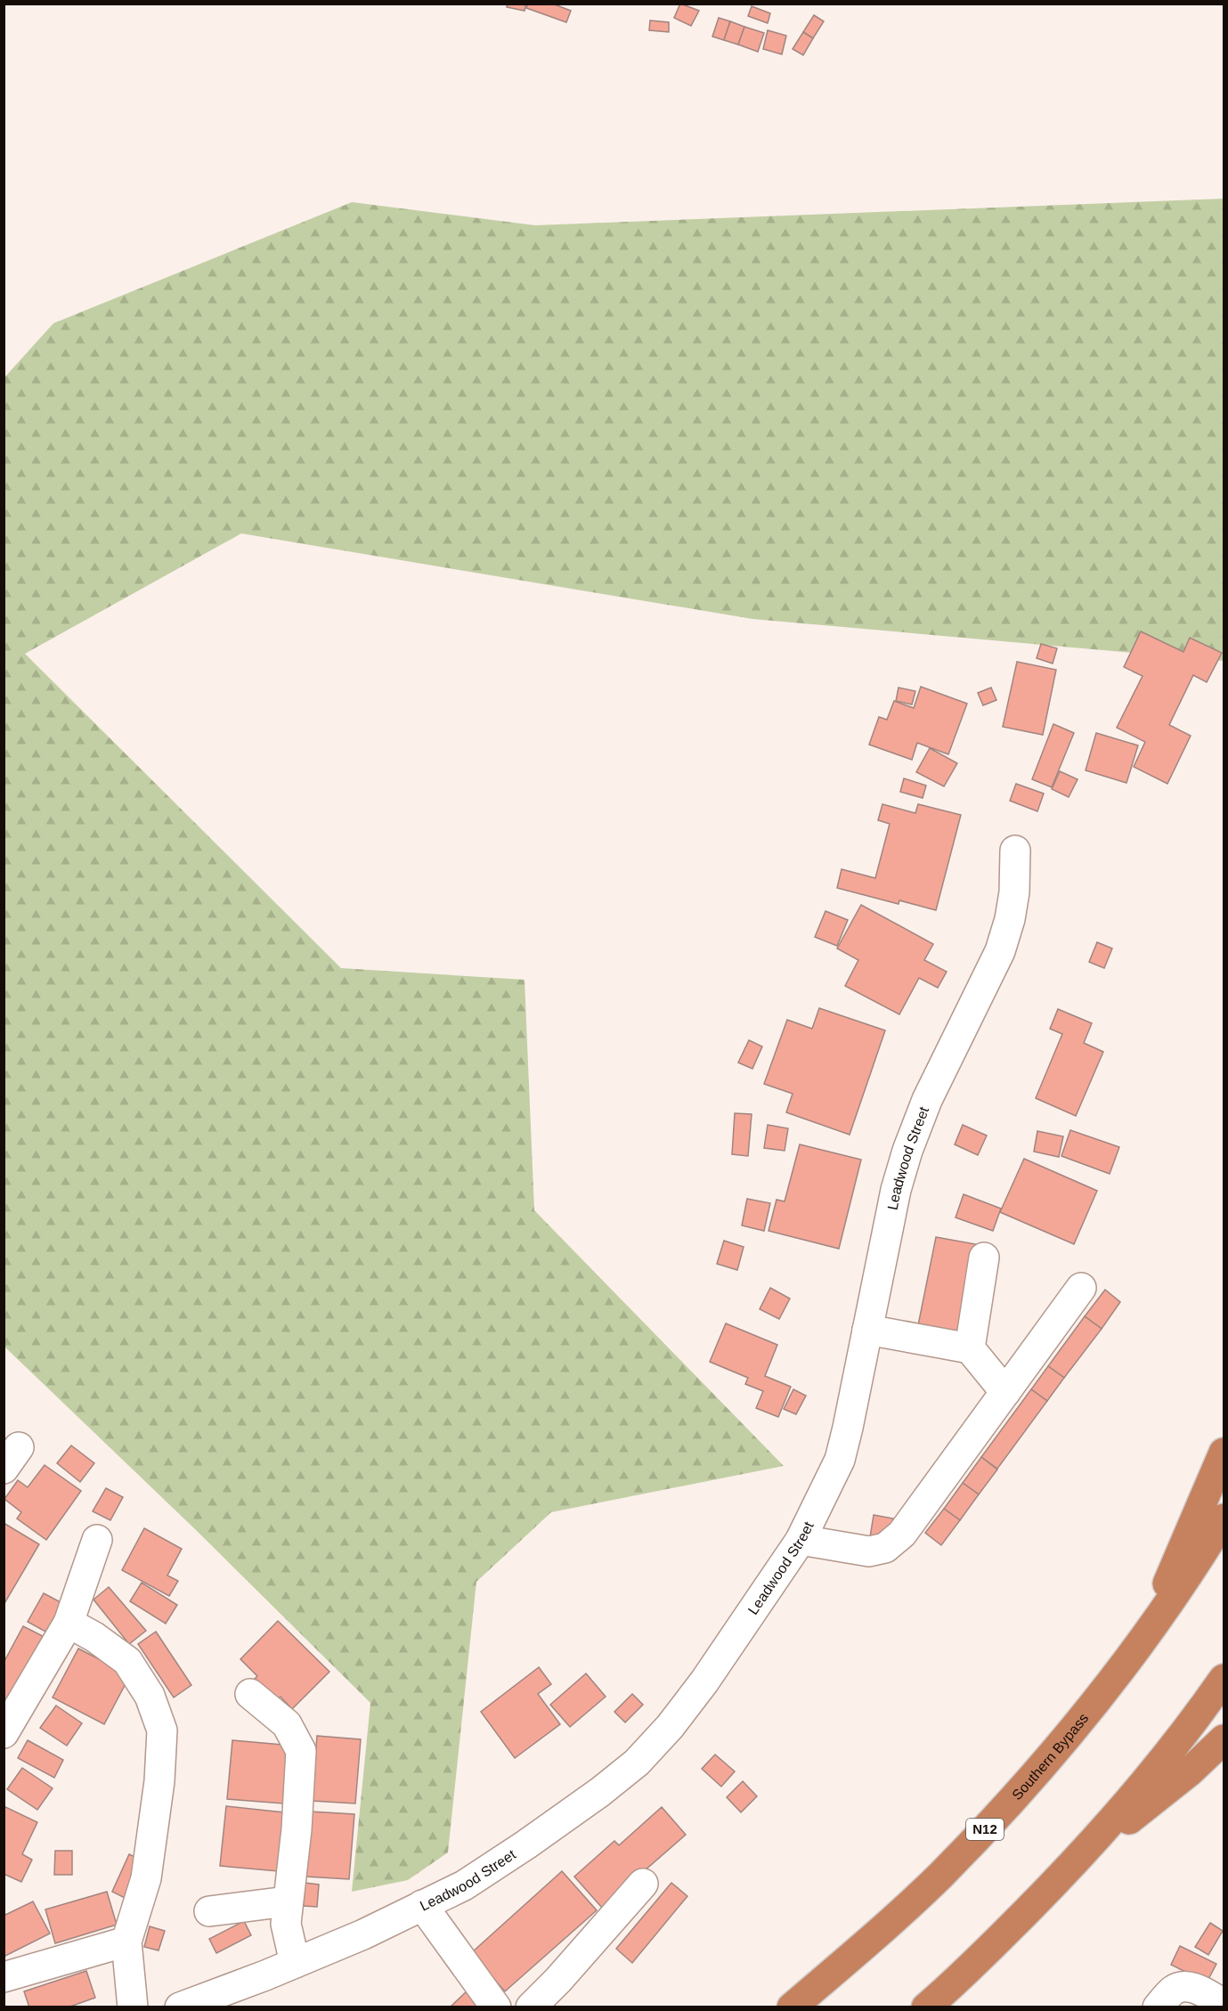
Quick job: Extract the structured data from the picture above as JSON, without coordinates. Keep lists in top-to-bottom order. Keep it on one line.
{"streets":{"highway":["Southern Bypass","N12"],"street":["Leadwood Street"]}}
